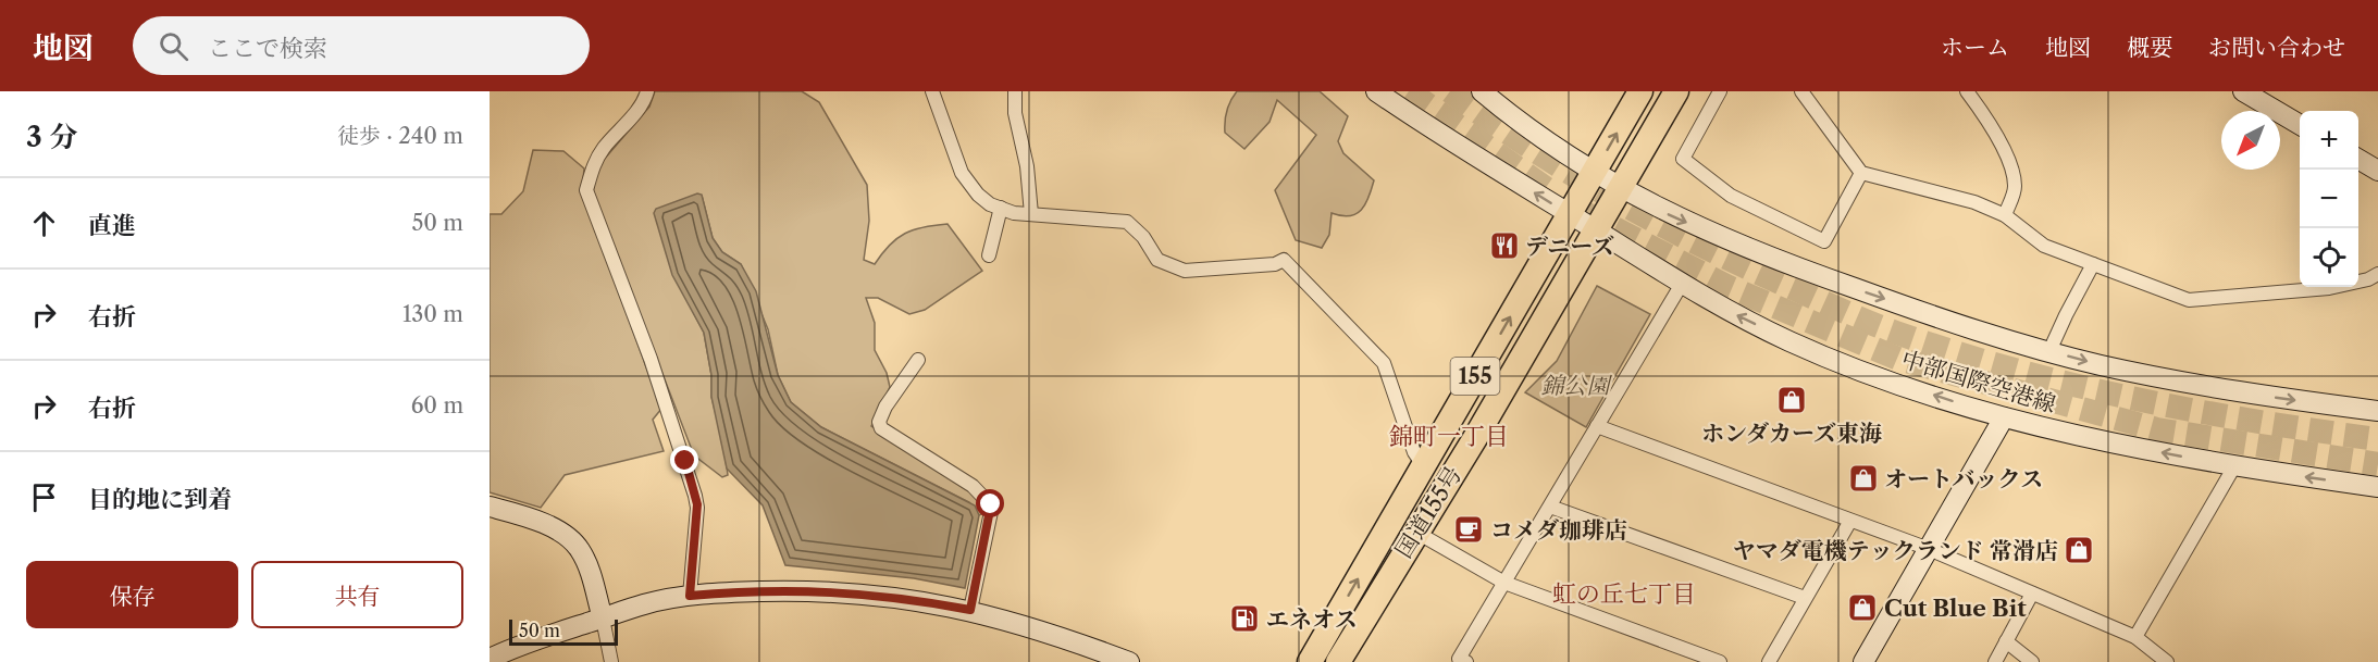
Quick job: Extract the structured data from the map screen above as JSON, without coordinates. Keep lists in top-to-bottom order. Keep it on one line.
{"streets":{"highway":["155","国道155号"],"main road":["中部国際空港線"]},"crossings":[["中部国際空港線","国道155号"]],"districts":["錦町一丁目","虹の丘七丁目"],"parks":["錦公園"],"places":{"restaurant":["デニーズ"],"shop":["ホンダカーズ東海","オートバックス","ヤマダ電機テックランド 常滑店","Cut Blue Bit"],"cafe":["コメダ珈琲店"],"fuel station":["エネオス"]},"scale_bar":"50 m","north":"bottom left","page":{"header":"地図","search":"ここで検索","nav":["ホーム","地図","概要","お問い合わせ"],"heading":["3 分","徒歩 · 240 m"],"map_buttons":["+","−"],"list":[["直進","50 m"],["右折","130 m"],["右折","60 m"],"目的地に到着"],"buttons":["保存","共有"],"scale":"50 m"}}
